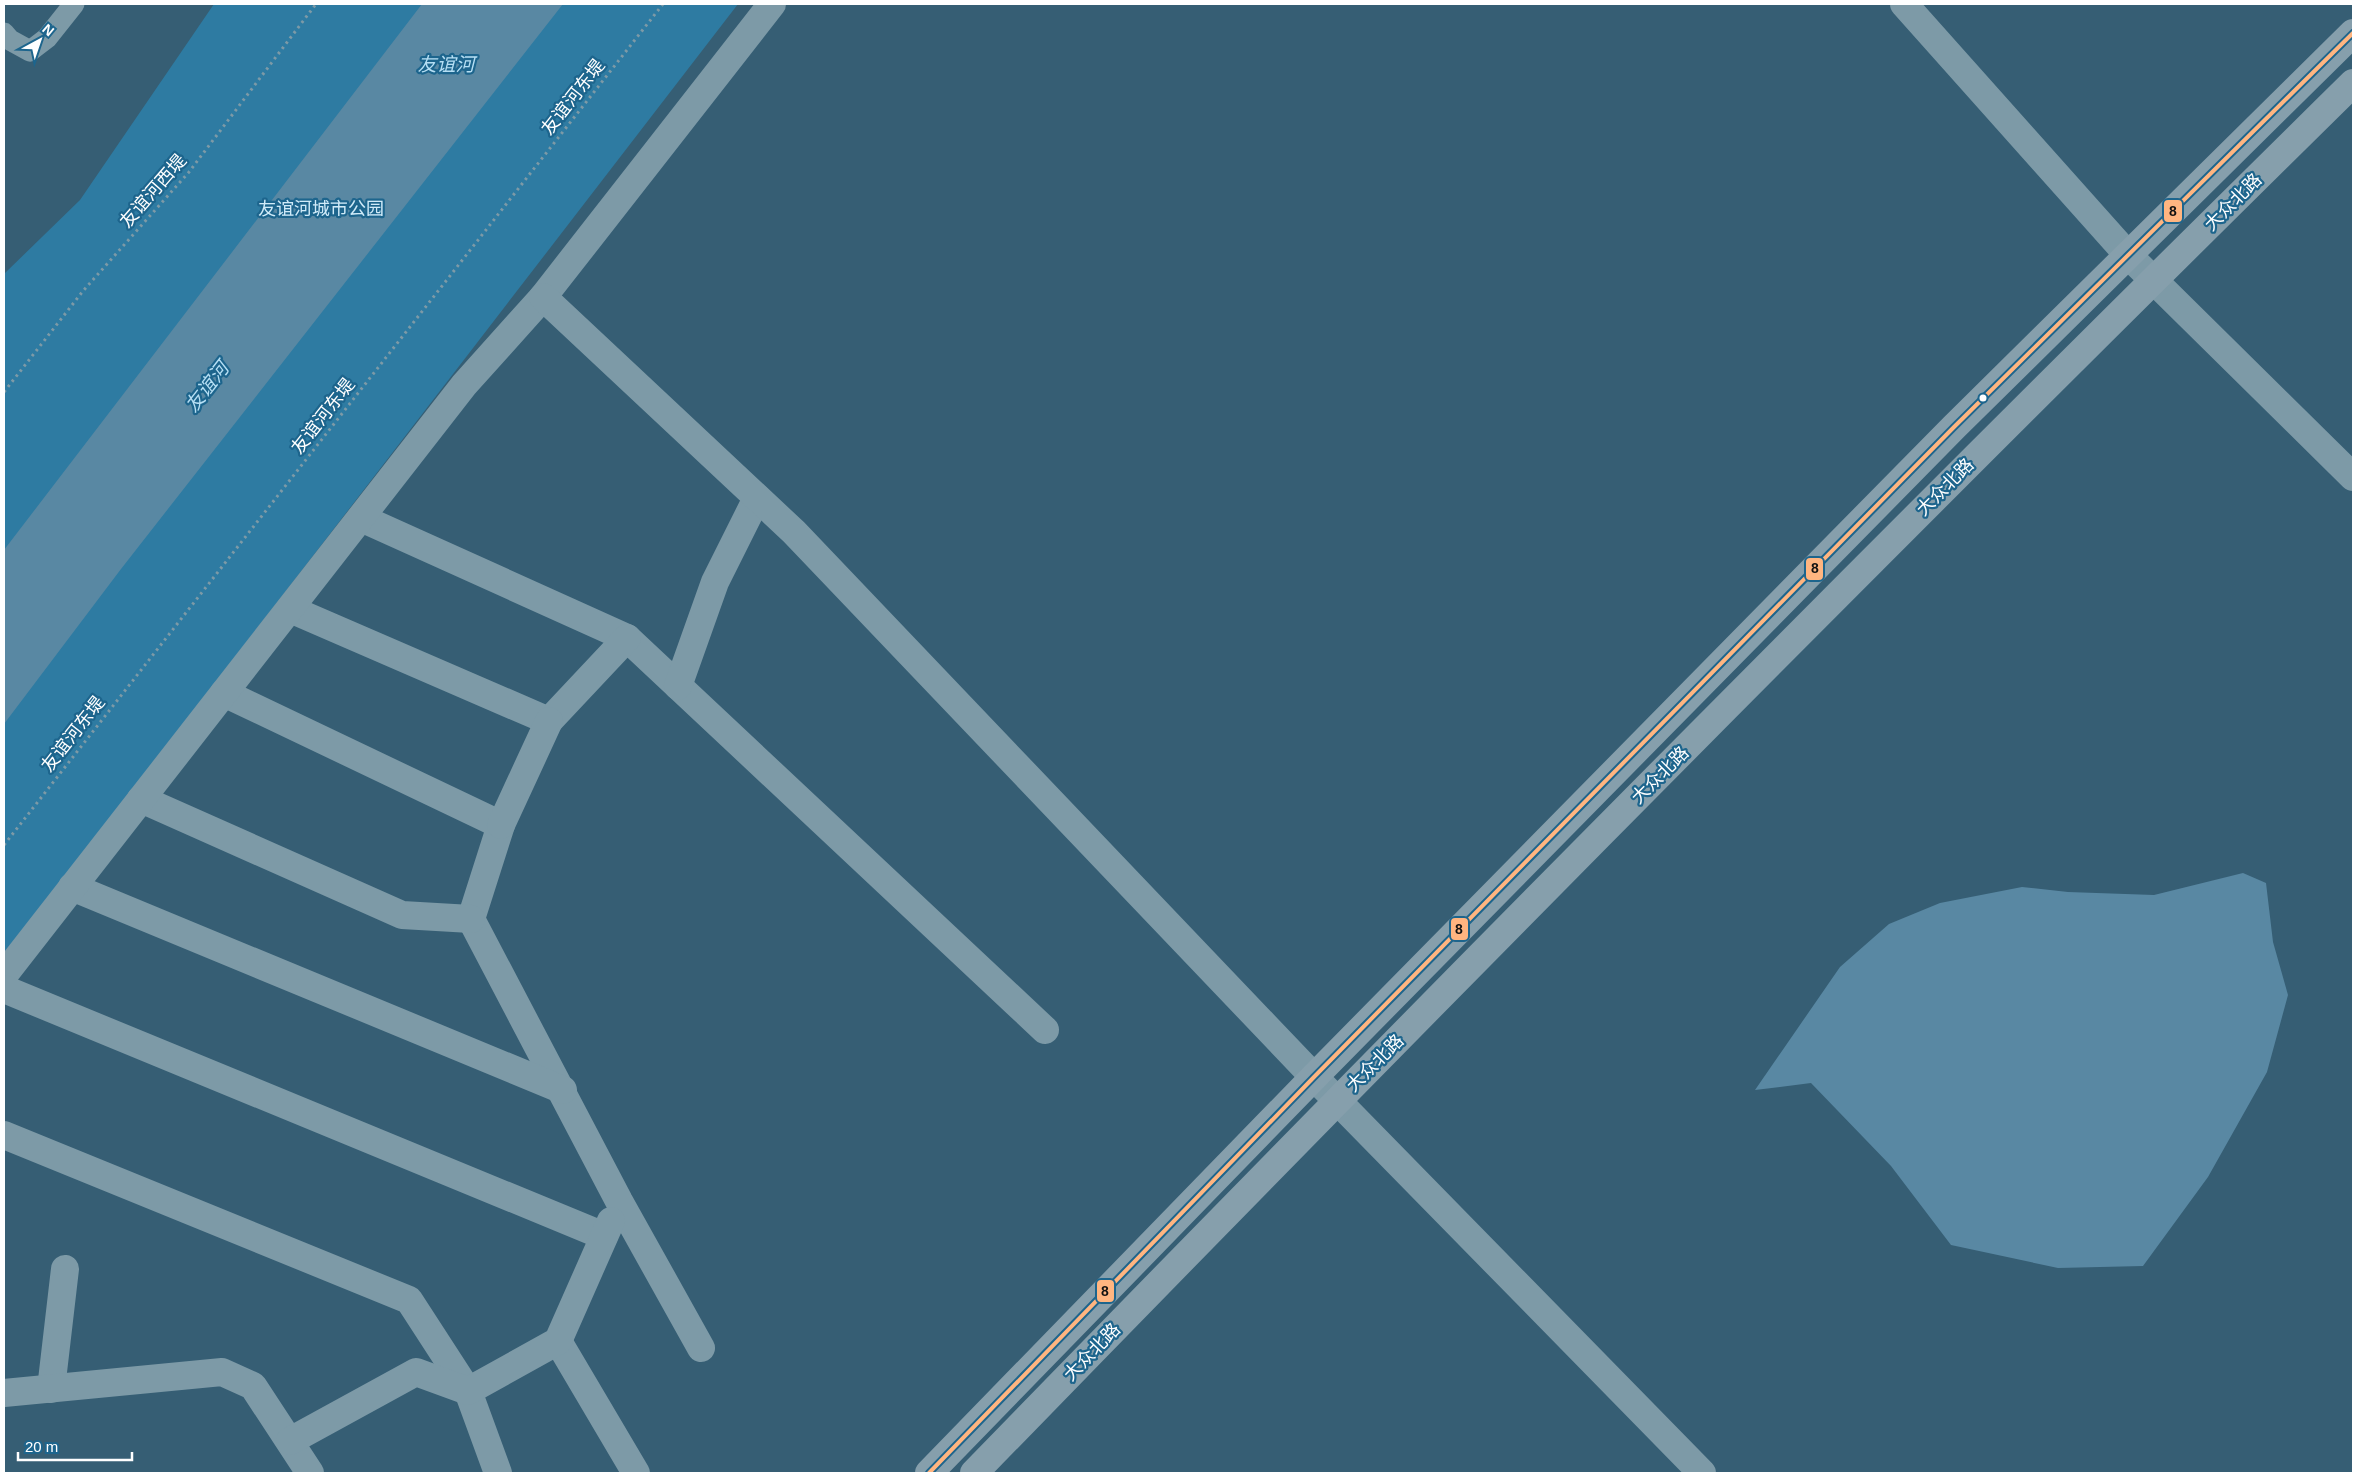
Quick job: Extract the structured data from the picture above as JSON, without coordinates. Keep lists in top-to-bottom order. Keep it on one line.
{"streets":{"main road":["大众北路"],"path":["友谊河东堤","友谊河西堤"]},"water":["友谊河"],"parks":["友谊河城市公园"],"lines":["transit line 8"],"scale_bar":"20 m","north":"top right"}
